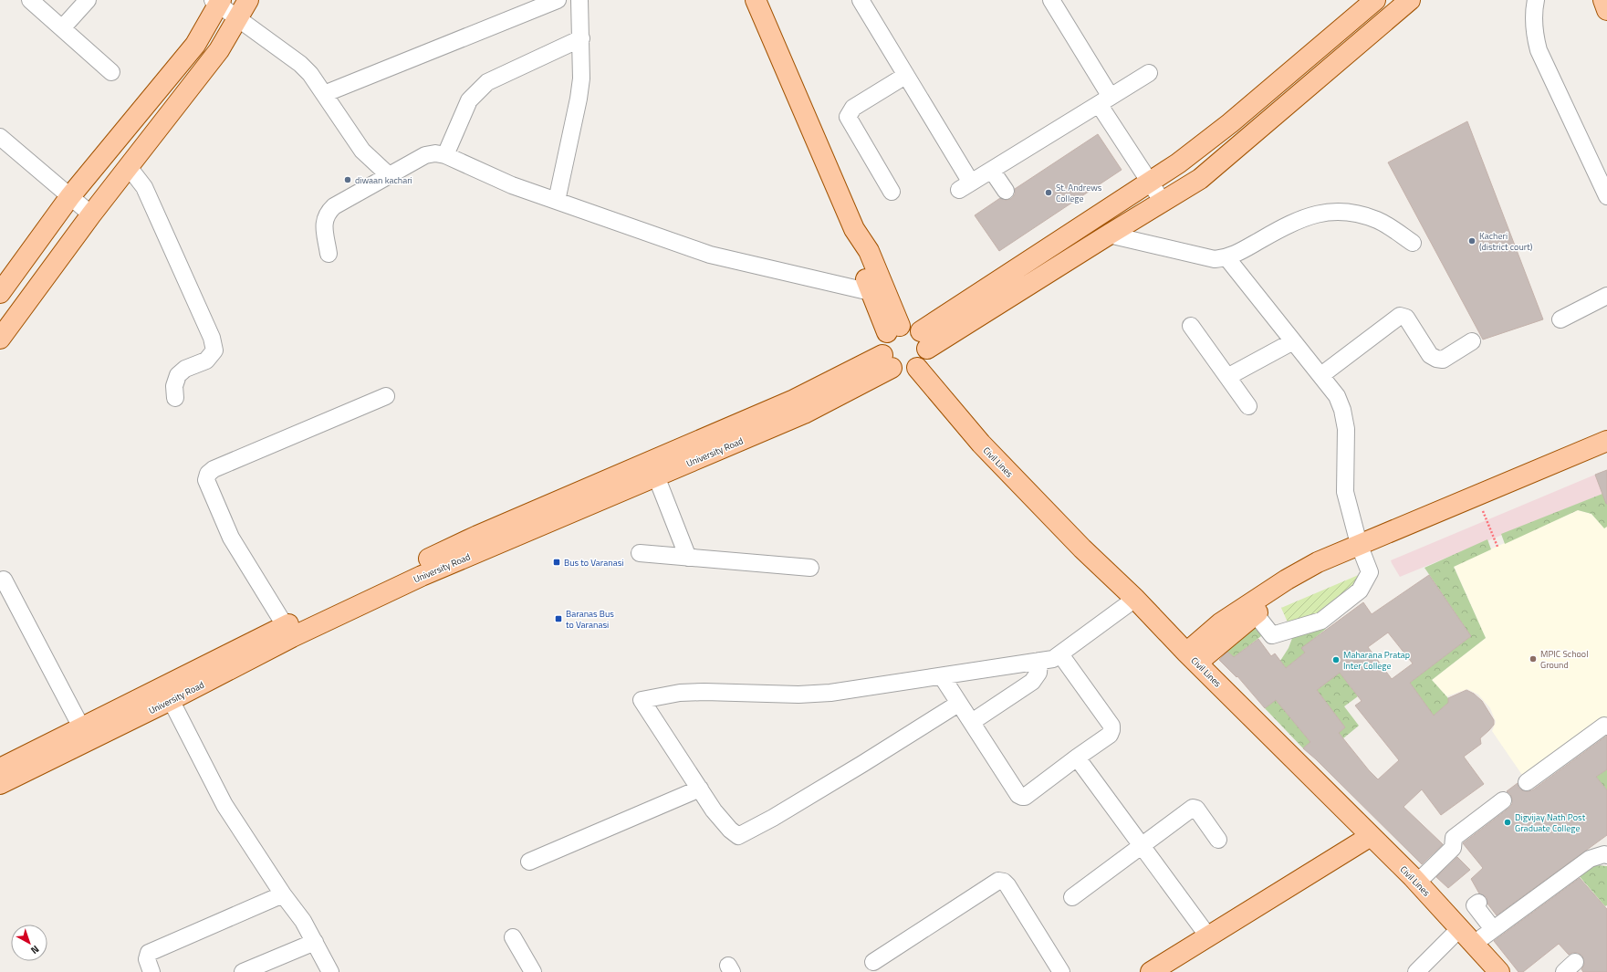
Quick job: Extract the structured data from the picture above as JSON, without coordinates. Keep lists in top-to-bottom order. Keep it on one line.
{"streets":{"main road":["University Road","Civil Lines"]},"crossings":[["University Road","Civil Lines"]],"places":{"other":["diwaan kachari","St. Andrews College","Kacheri (district court)","MPIC School Ground","Maharana Pratap Inter College","Digvijay Nath Post Graduate College"],"transit":["Bus to Varanasi","Baranas Bus to Varanasi"]},"north":"bottom right"}
